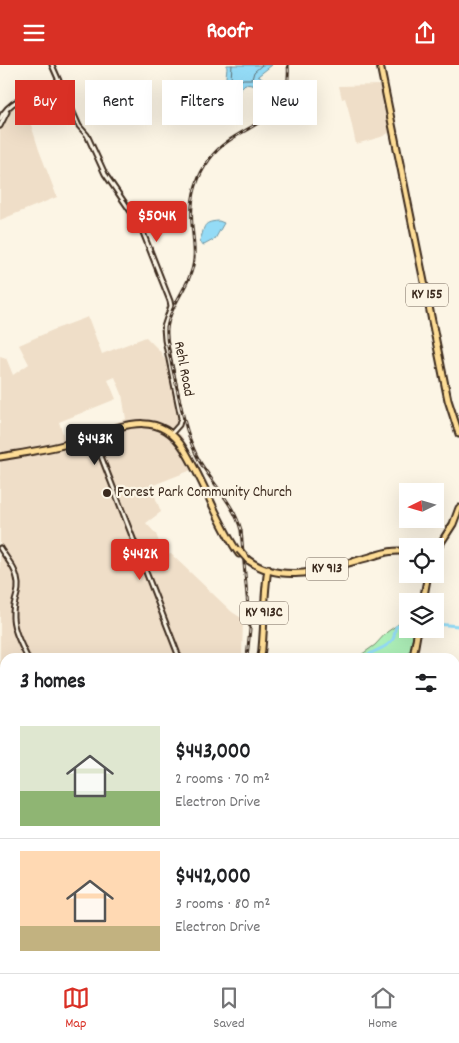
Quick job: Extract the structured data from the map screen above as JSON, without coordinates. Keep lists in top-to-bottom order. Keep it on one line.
{"streets":{"main road":["KY 155","KY 913","KY 913C"],"street":["Rehl Road"]},"crossings":[["Rehl Road","KY 913"],["KY 913","KY 913C"]],"places":["Forest Park Community Church"],"north":"left","page":{"header":"Roofr","chip":["Buy","Rent","Filters","New"],"price":["$504K","$443K","$442K"],"heading":"3 homes","list":[{"name":"$443,000","note":"2 rooms · 70 m² · Electron Drive"},{"name":"$442,000","note":"3 rooms · 80 m² · Electron Drive"}],"tabs":["Map","Saved","Home"]}}
